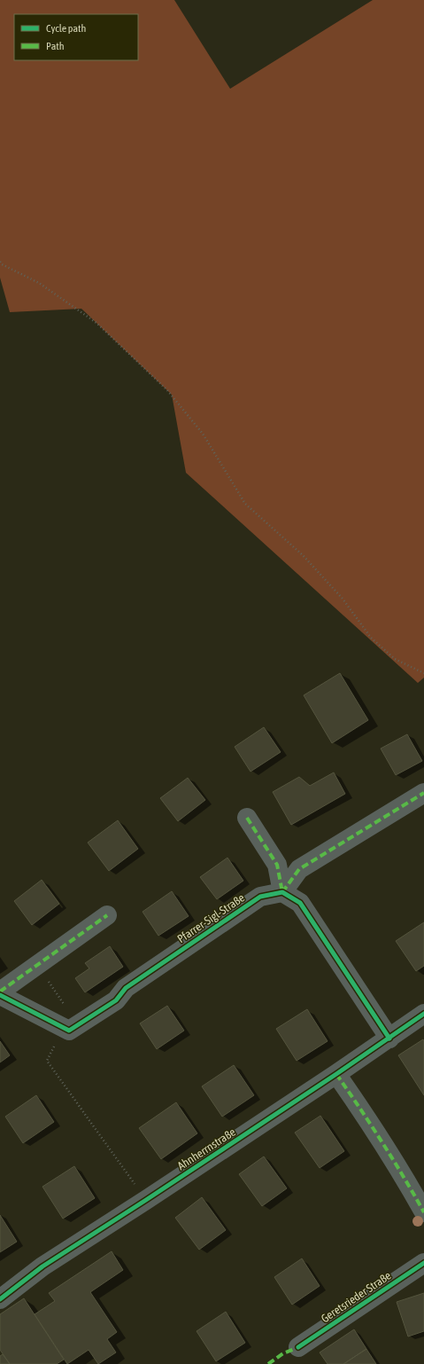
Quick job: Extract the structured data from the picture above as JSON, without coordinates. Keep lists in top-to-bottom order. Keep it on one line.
{"streets":{"street":["Pfarrer-Sigl-Straße","Ahnherrnstraße","Geretsrieder Straße"]},"legend":["Cycle path","Path"]}
